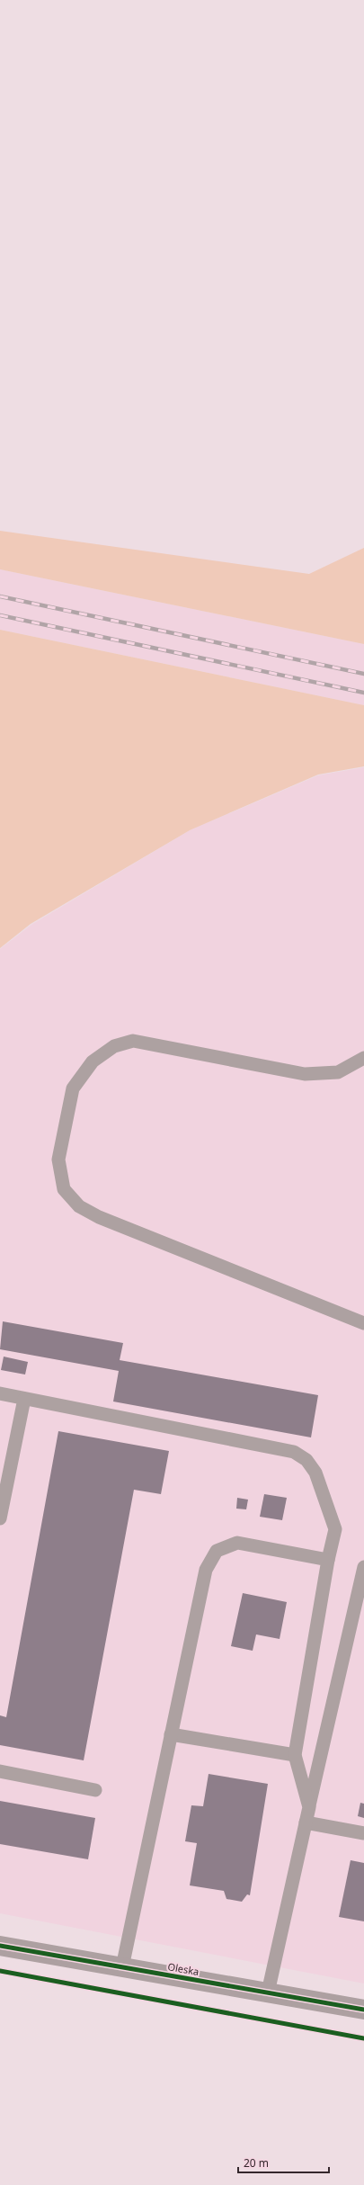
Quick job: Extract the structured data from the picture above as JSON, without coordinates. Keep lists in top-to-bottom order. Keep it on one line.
{"streets":{"street":["Oleska"]},"scale_bar":"20 m"}
